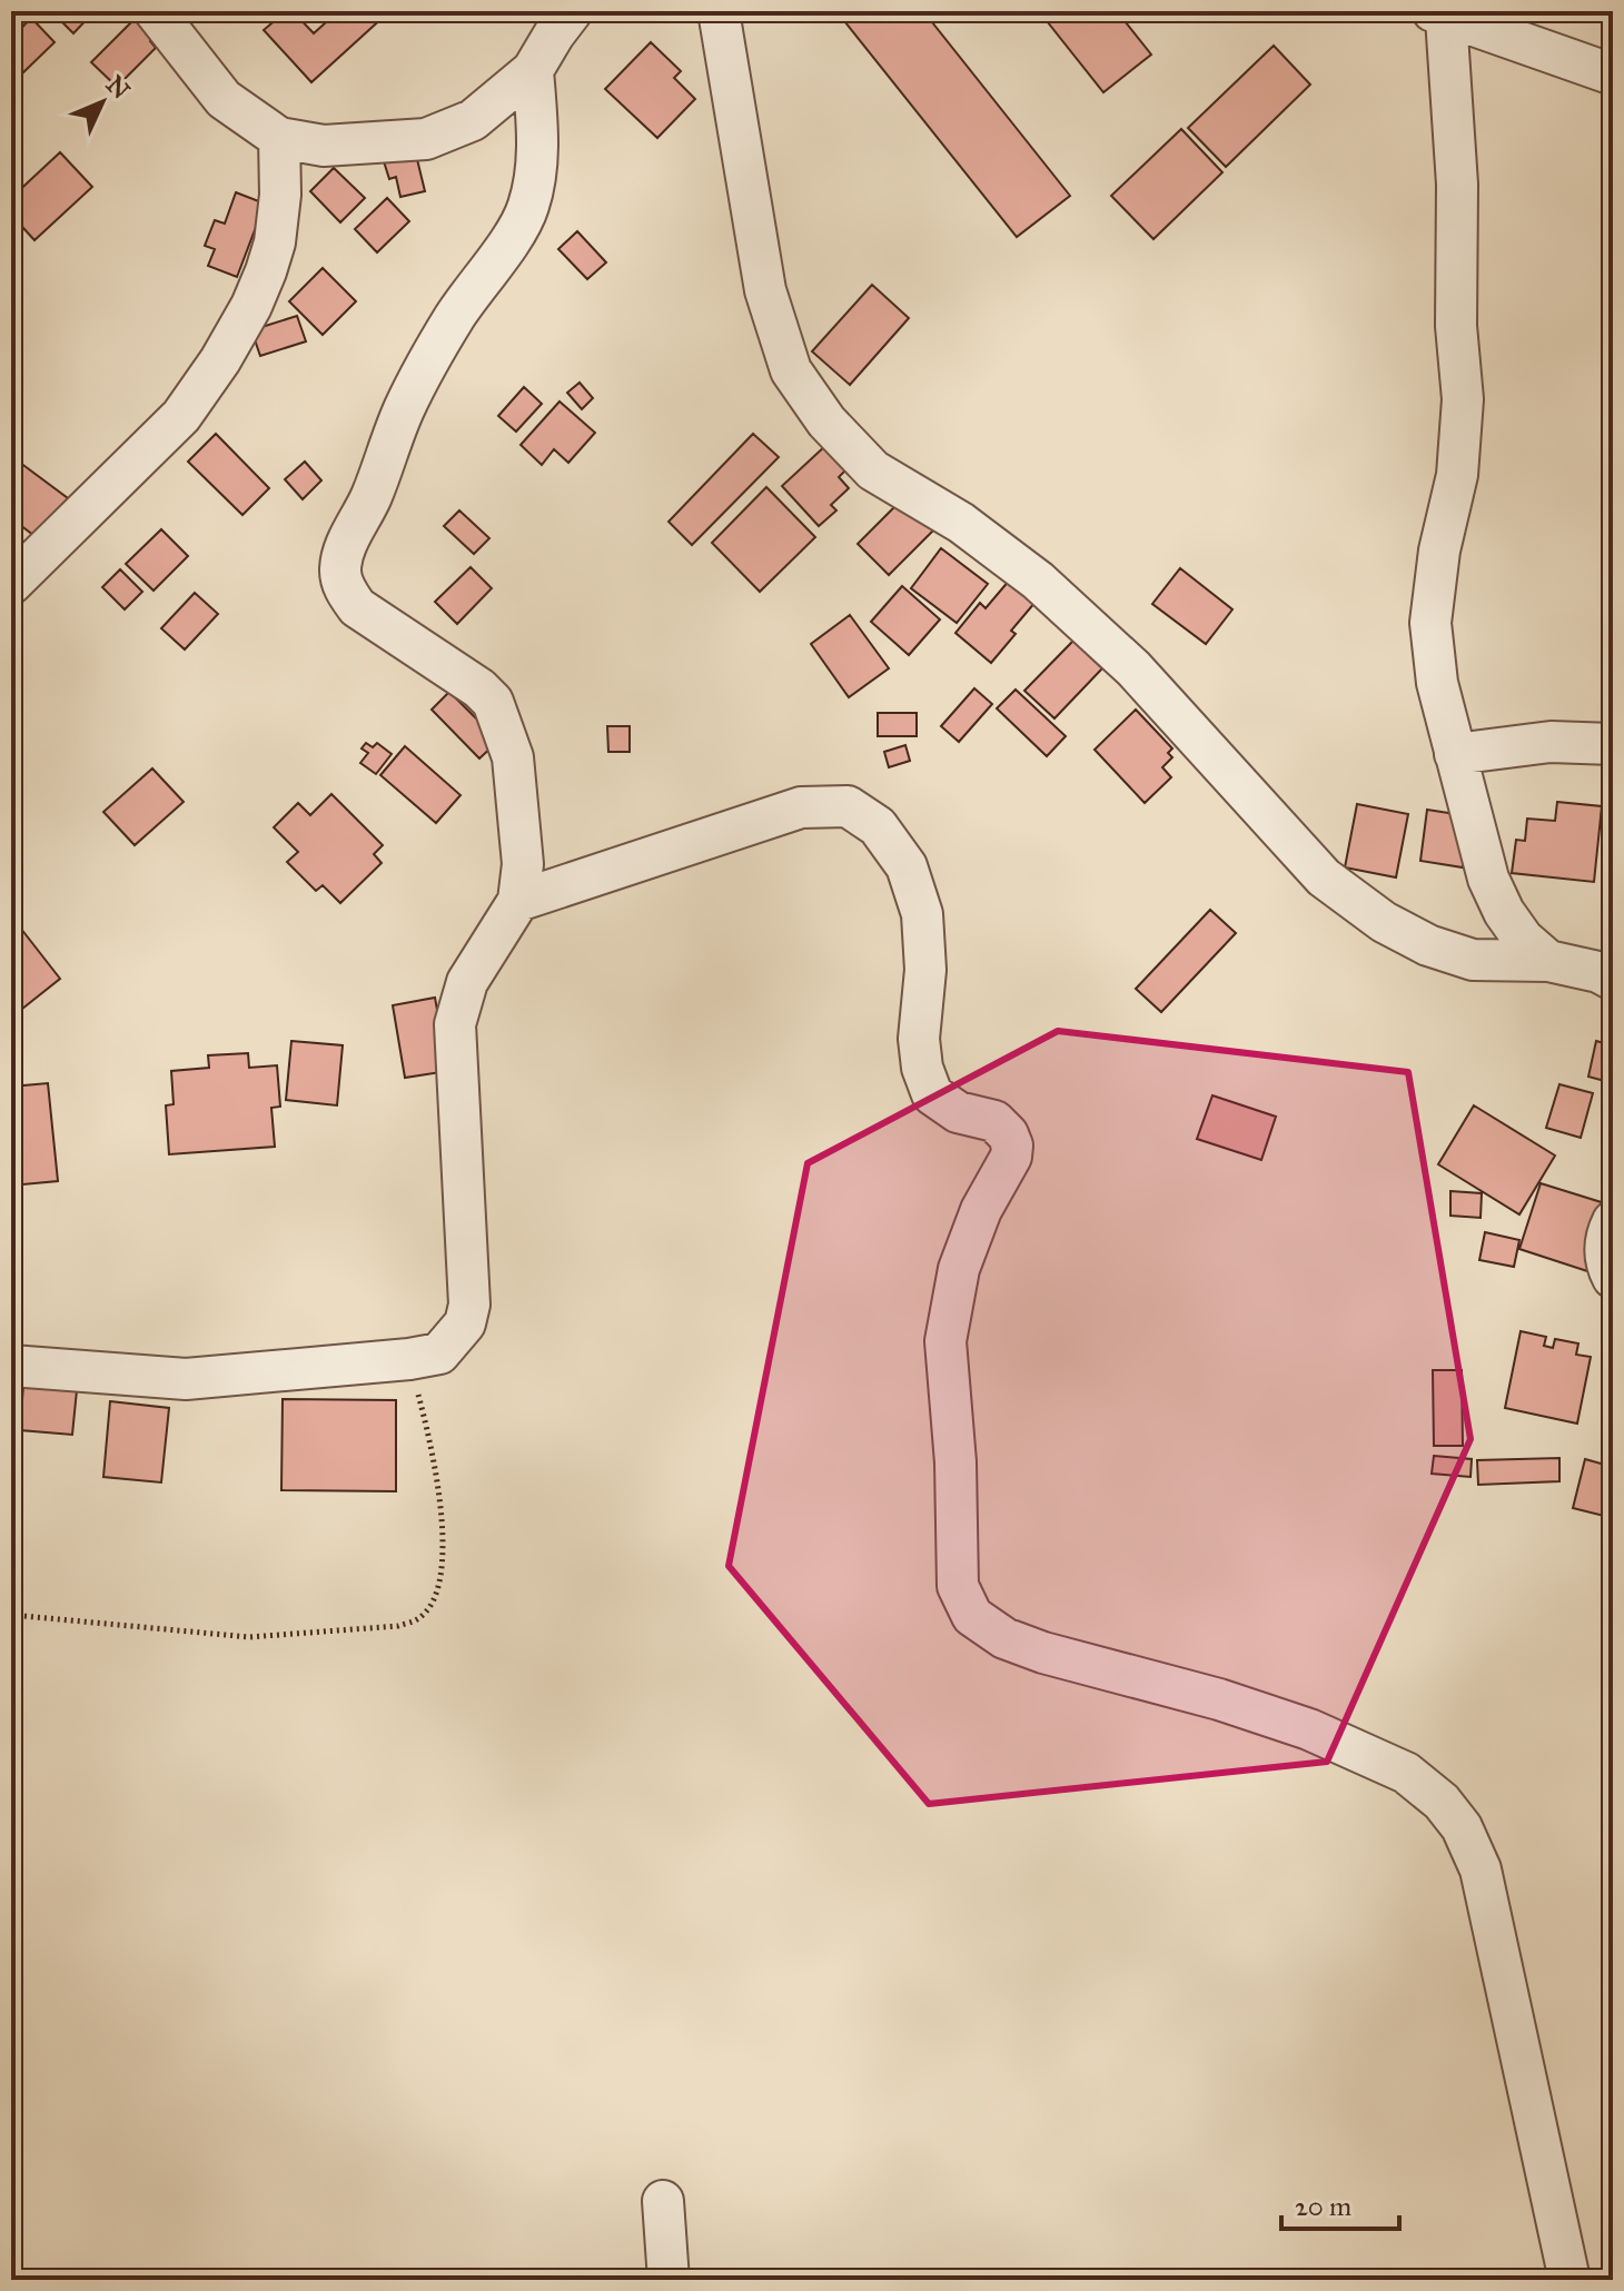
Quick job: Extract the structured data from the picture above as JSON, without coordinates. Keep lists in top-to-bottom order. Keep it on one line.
{"scale_bar":"20 m","north":"top right"}
